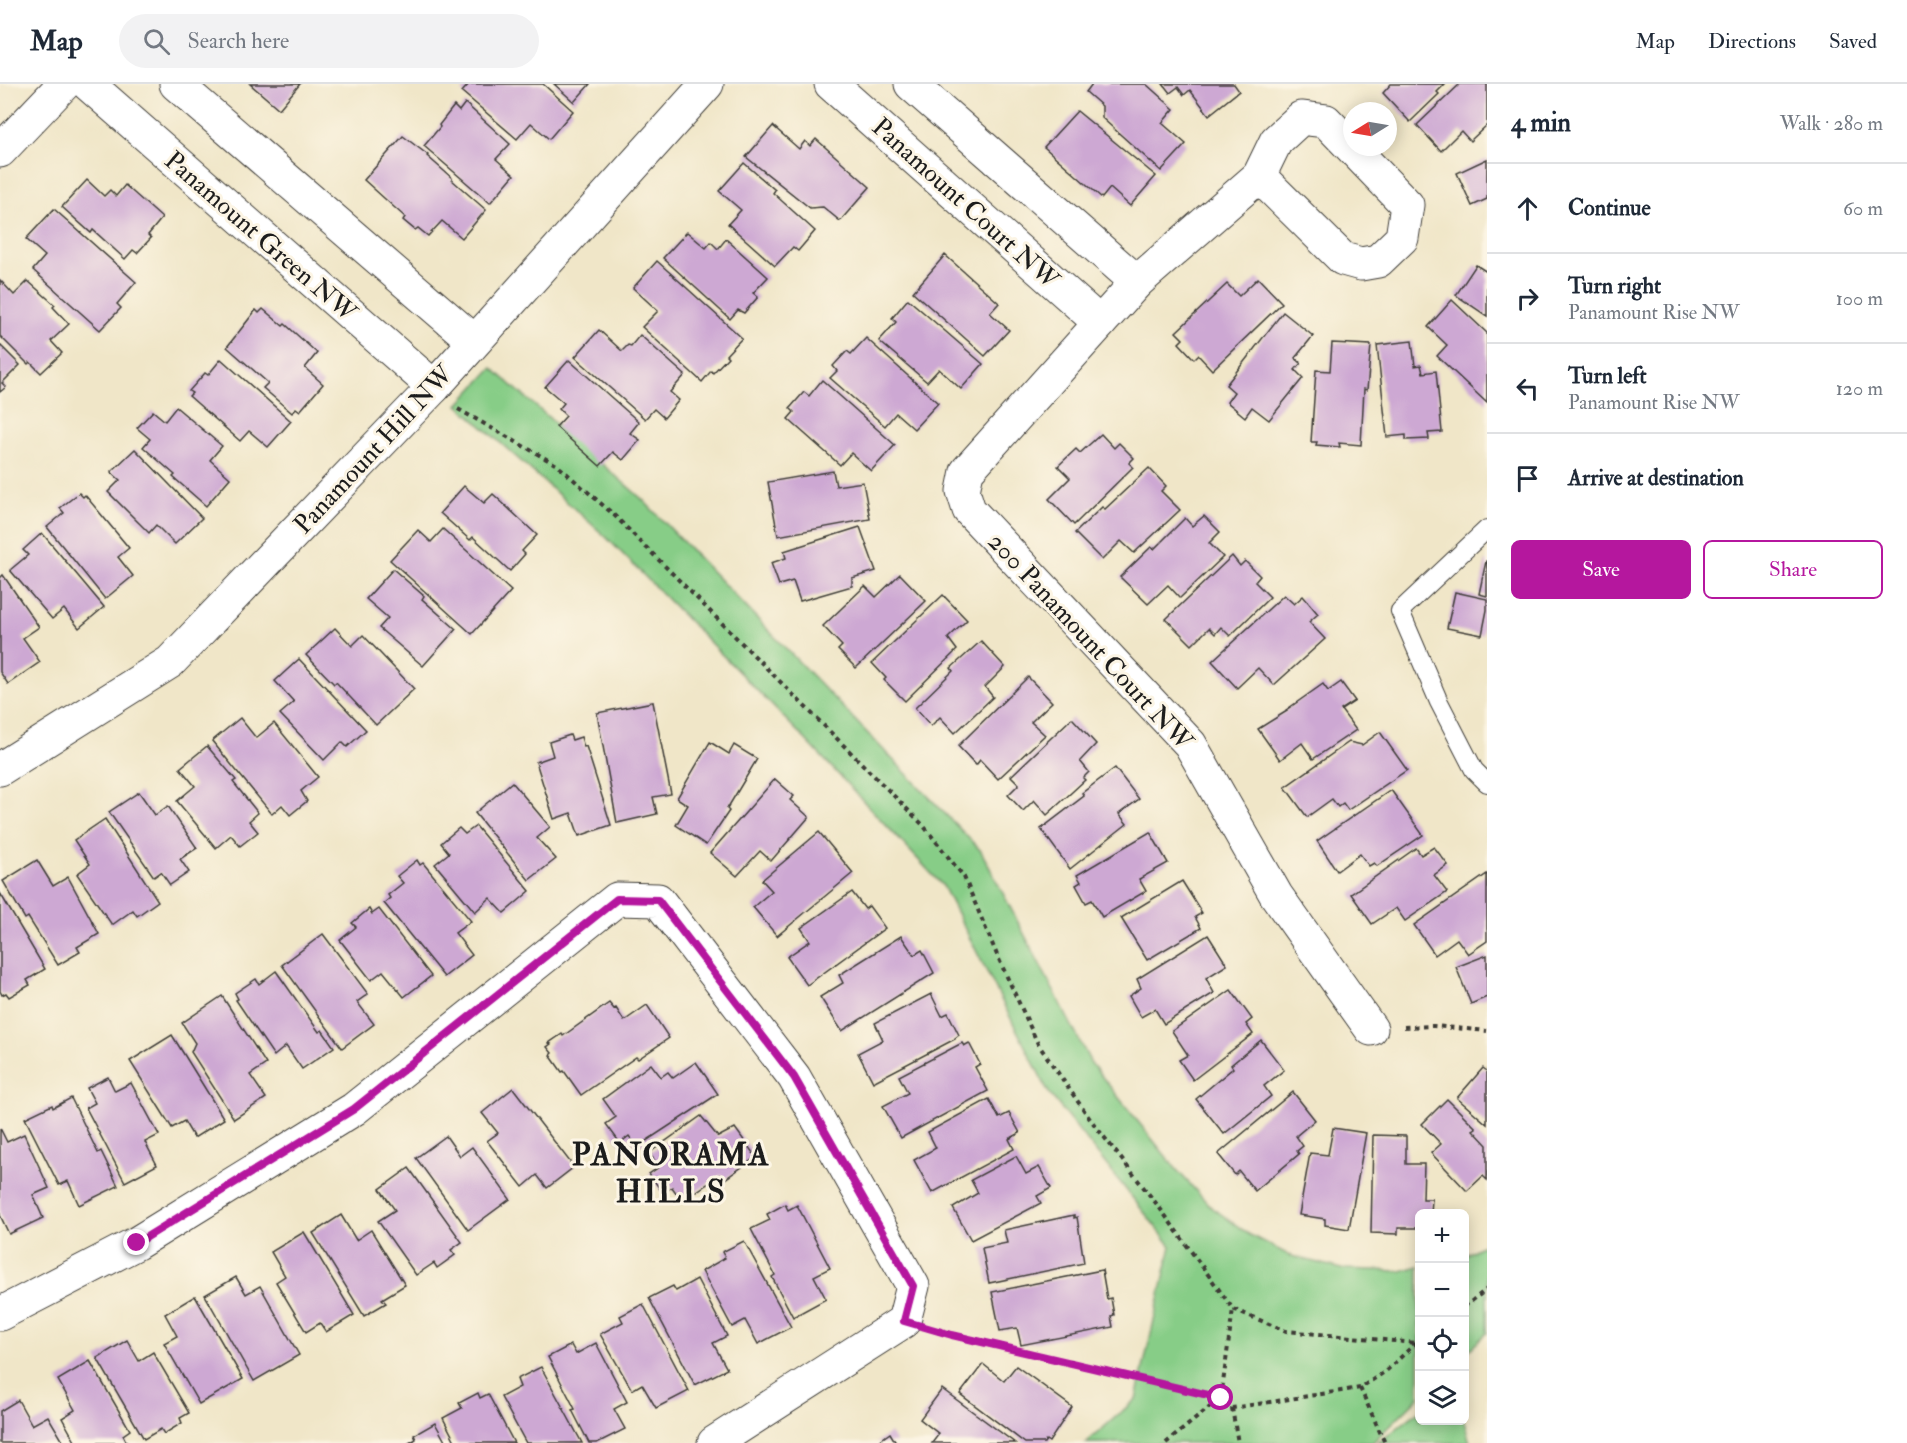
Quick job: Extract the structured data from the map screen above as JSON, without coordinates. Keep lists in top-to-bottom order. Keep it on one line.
{"streets":{"street":["Panamount Court NW","Panamount Green NW","Panamount Hill NW","200 Panamount Court NW"]},"crossings":[["Panamount Court NW","200 Panamount Court NW"],["Panamount Green NW","Panamount Hill NW"]],"districts":["PANORAMA HILLS"],"north":"left","page":{"header":"Map","search":"Search here","nav":["Map","Directions","Saved"],"heading":["4 min","Walk · 280 m"],"list":[["Continue","60 m"],["Turn right","Panamount Rise NW","100 m"],["Turn left","Panamount Rise NW","120 m"],"Arrive at destination"],"buttons":["Save","Share"],"map_buttons":["+","−"]}}
